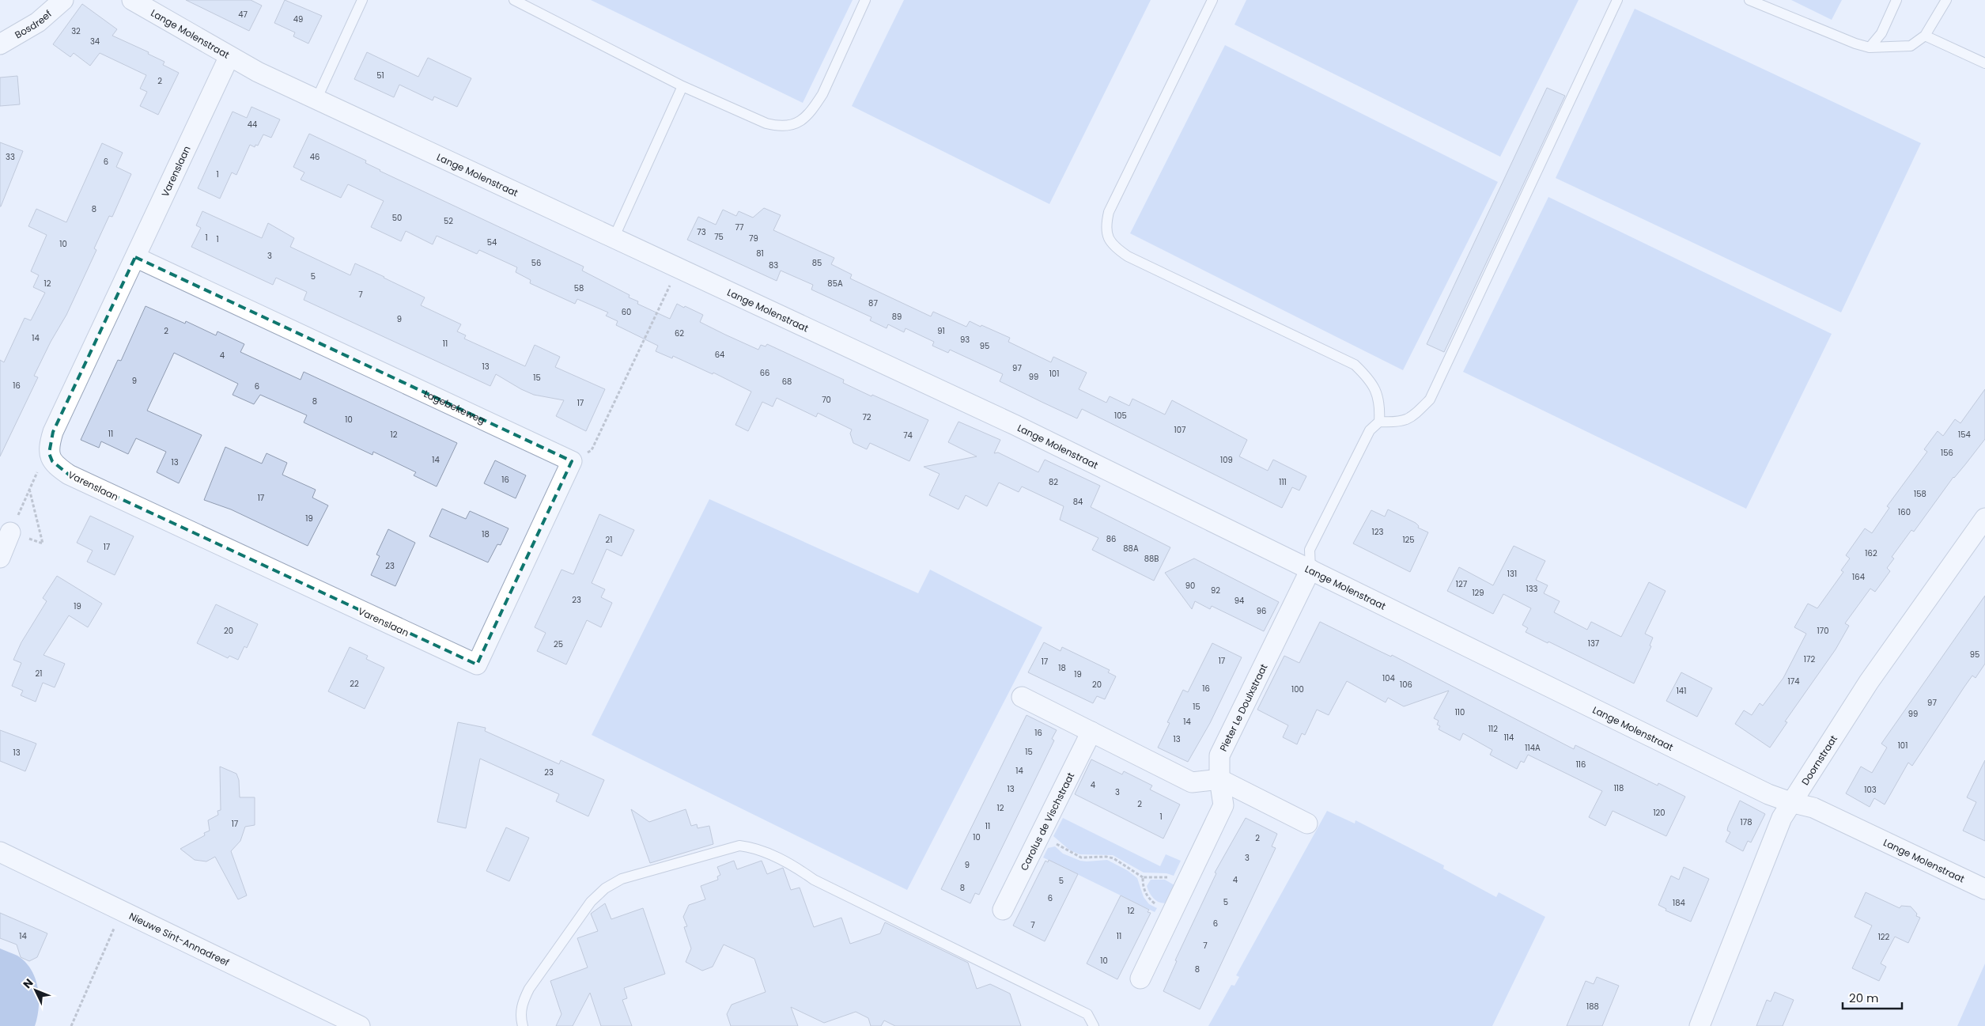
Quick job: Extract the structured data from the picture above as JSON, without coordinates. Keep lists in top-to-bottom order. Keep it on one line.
{"streets":{"street":["Bosdreef","Lange Molenstraat","Varenslaan","Lagebekeweg","Pieter Le Doulxstraat","Doornstraat","Carolus de Vischstraat","Nieuwe Sint-Annadreef"]},"crossings":[["Lange Molenstraat","Varenslaan"],["Lange Molenstraat","Pieter Le Doulxstraat"],["Lange Molenstraat","Doornstraat"],["Varenslaan","Lagebekeweg"]],"house_numbers":["47","49","32","34","51","2","44","33","46","6","1","8","50","52","77","73","75","1","79","1","54","10","81","3","56","85","83","5","12","85A","58","7","87","60","89","9","2","91","62","14","93","11","95","64","4","13","97","66","101","99","15","9","68","16","6","70","8","17","105","72","10","107","11","12","154","74","156","14","109","13","16","82","111","158","17","84","160","19","123","18","86","21","125","17","88A","162","88B","23","131","164","127","90","133","92","129","23","94","19","96","20","170","137","25","95","172","17","17","18","21","19","104","174","22","20","106","16","100","141","97","15","110","99","14","112","16","114","13","101","114A","15","13","116","14","23","4","118","13","103","3","2","12","120","1","178","17","11","10","2","3","9","4","5","8","6","5","184","12","6","7","14","11","122","7","10","8","188"],"scale_bar":"20 m","north":"top left"}
